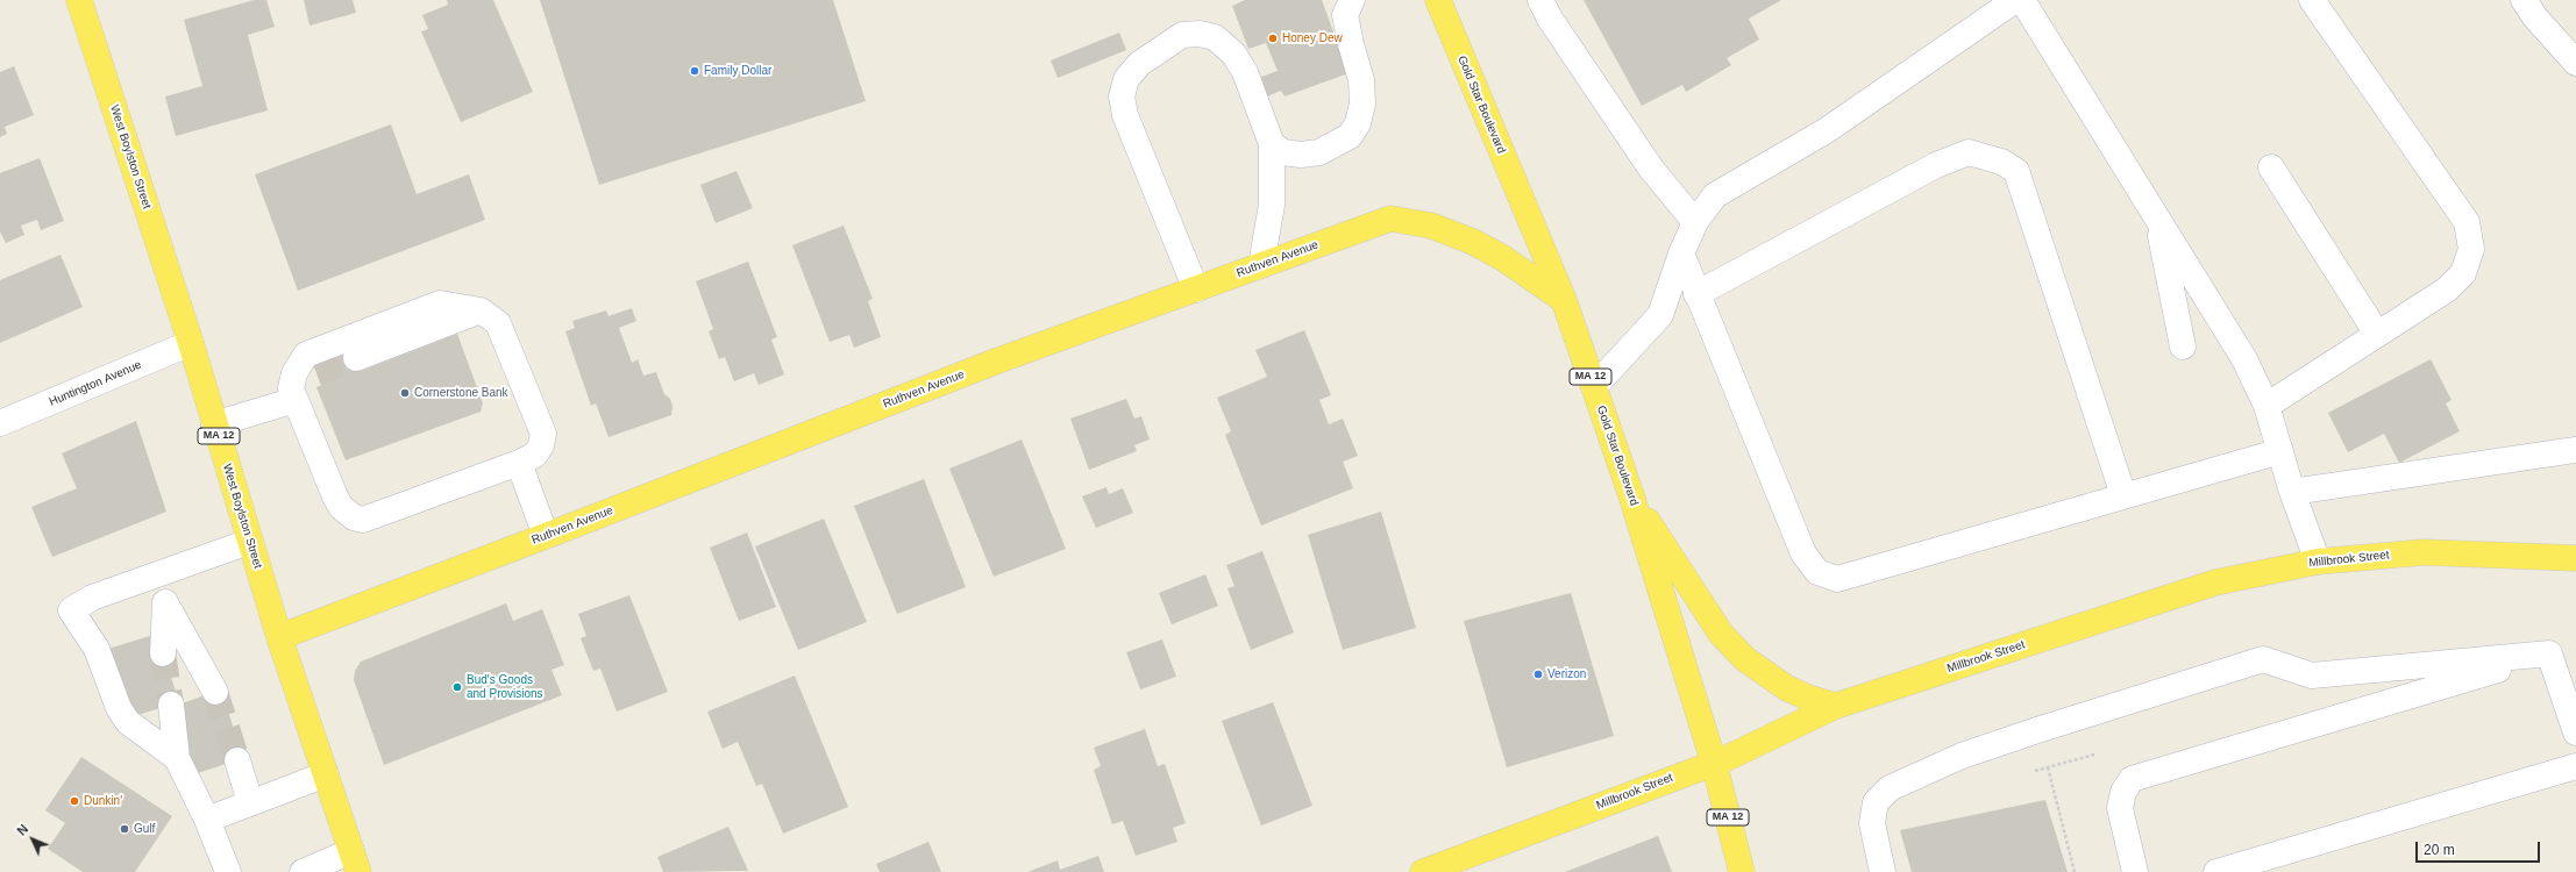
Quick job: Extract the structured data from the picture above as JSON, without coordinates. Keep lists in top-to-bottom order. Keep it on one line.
{"streets":{"main road":["Gold Star Boulevard","West Boylston Street","Ruthven Avenue","MA 12","Millbrook Street"],"street":["Huntington Avenue"]},"crossings":[["Gold Star Boulevard","Ruthven Avenue"],["Gold Star Boulevard","Millbrook Street"],["West Boylston Street","Ruthven Avenue"],["West Boylston Street","Huntington Avenue"]],"places":["Honey Dew","Family Dollar","Cornerstone Bank","Verizon","Bud's Goods and Provisions","Dunkin'","Gulf"],"scale_bar":"20 m","north":"top left"}
